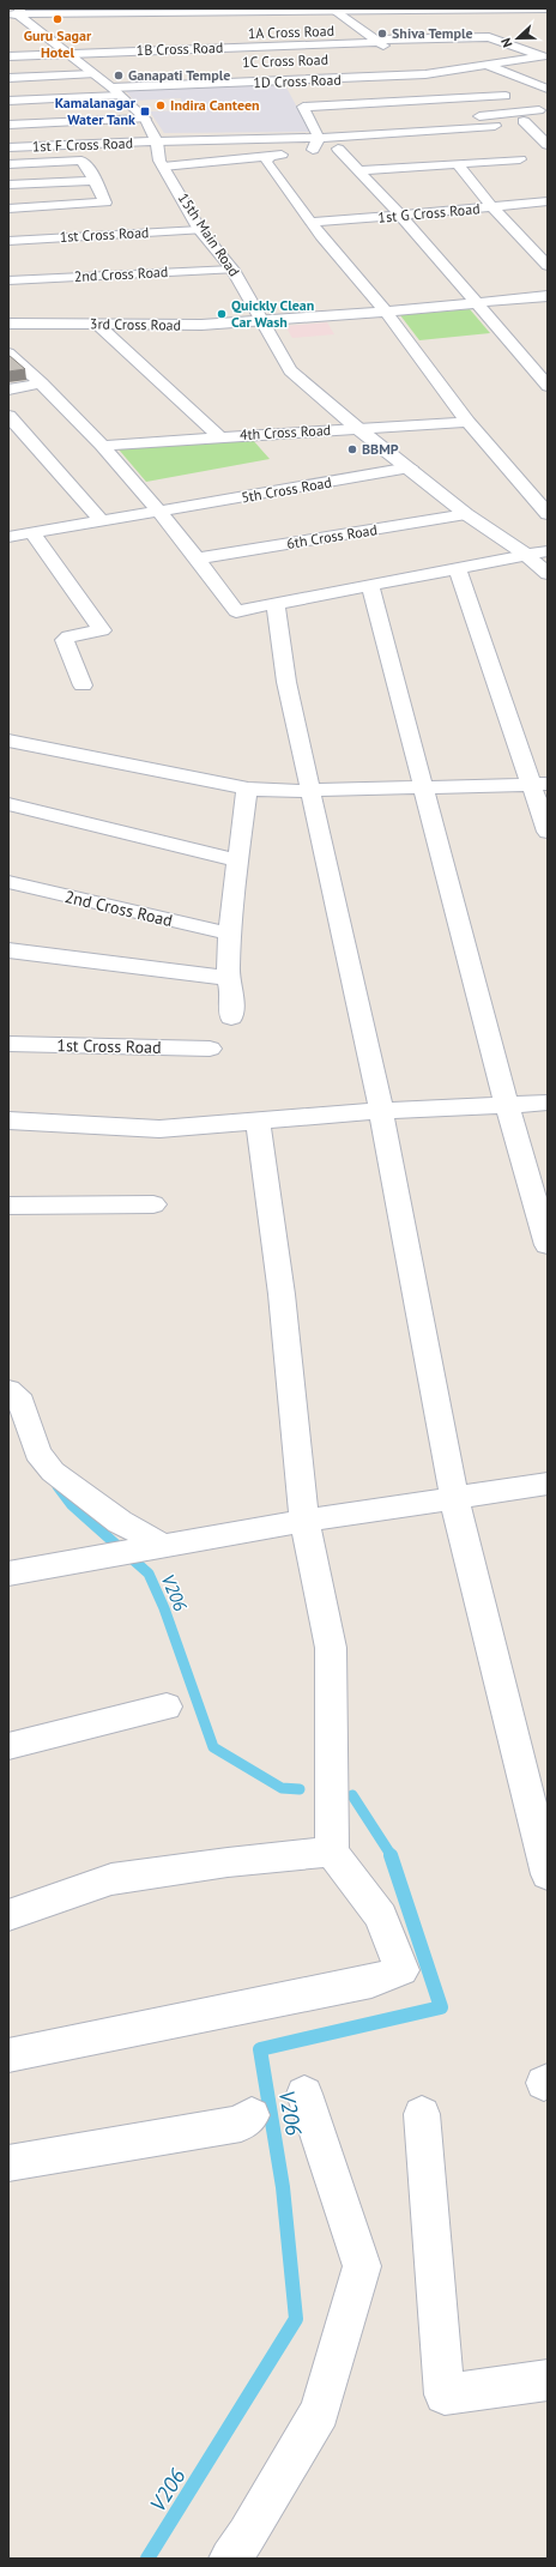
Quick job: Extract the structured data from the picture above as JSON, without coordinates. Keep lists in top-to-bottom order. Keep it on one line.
{"streets":{"street":["1A Cross Road","1B Cross Road","1D Cross Road","1st F Cross Road","1st G Cross Road","1st Cross Road","15th Main Road","2nd Cross Road","3rd Cross Road","4th Cross Road","5th Cross Road","6th Cross Road"]},"crossings":[["1B Cross Road","15th Main Road"],["1D Cross Road","15th Main Road"],["1st F Cross Road","15th Main Road"],["1st Cross Road","15th Main Road"],["15th Main Road","2nd Cross Road"],["15th Main Road","3rd Cross Road"],["15th Main Road","4th Cross Road"],["15th Main Road","5th Cross Road"],["15th Main Road","6th Cross Road"]],"water":["V206"],"places":{"other":["Guru Sagar Hotel","Shiva Temple","Ganapati Temple","Indira Canteen","Quickly Clean Car Wash","BBMP"],"transit":["Kamalanagar Water Tank"]},"north":"left"}
